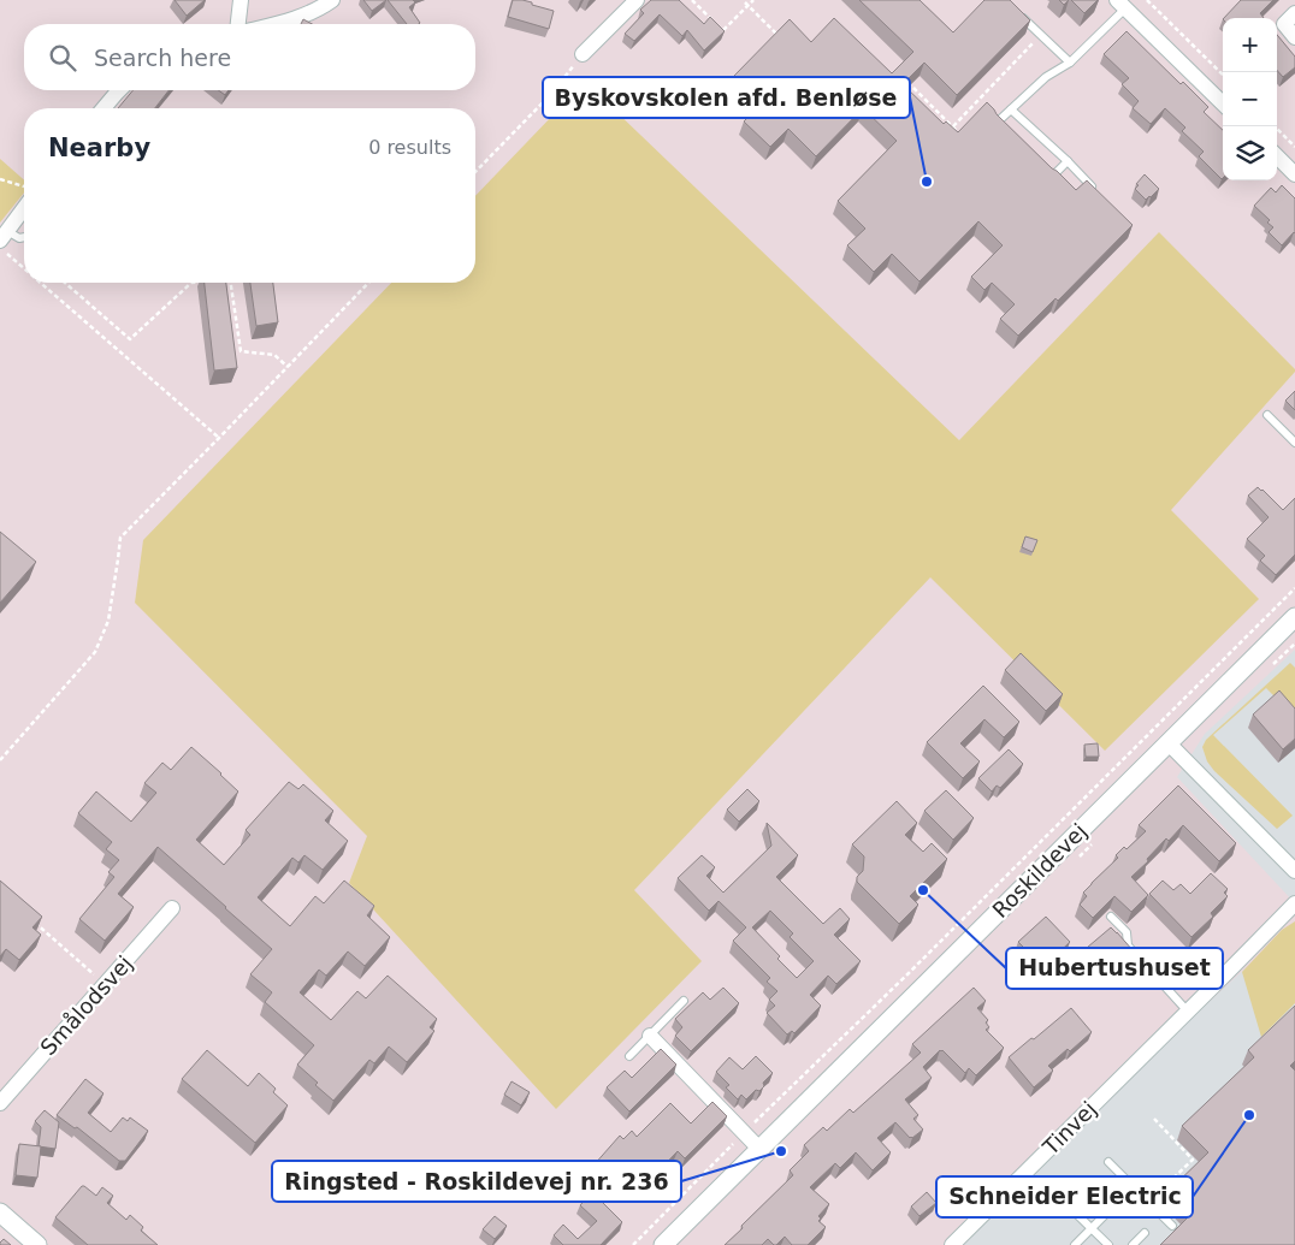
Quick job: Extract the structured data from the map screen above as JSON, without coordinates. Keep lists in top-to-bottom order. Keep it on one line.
{"streets":{"street":["Roskildevej","Smålodsvej","Tinvej"]},"places":["Byskovskolen afd. Benløse","Hubertushuset","Schneider Electric","Ringsted - Roskildevej nr. 236"],"page":{"map_buttons":["+","−"],"search":"Search here","heading":["Nearby","0 results"]}}
